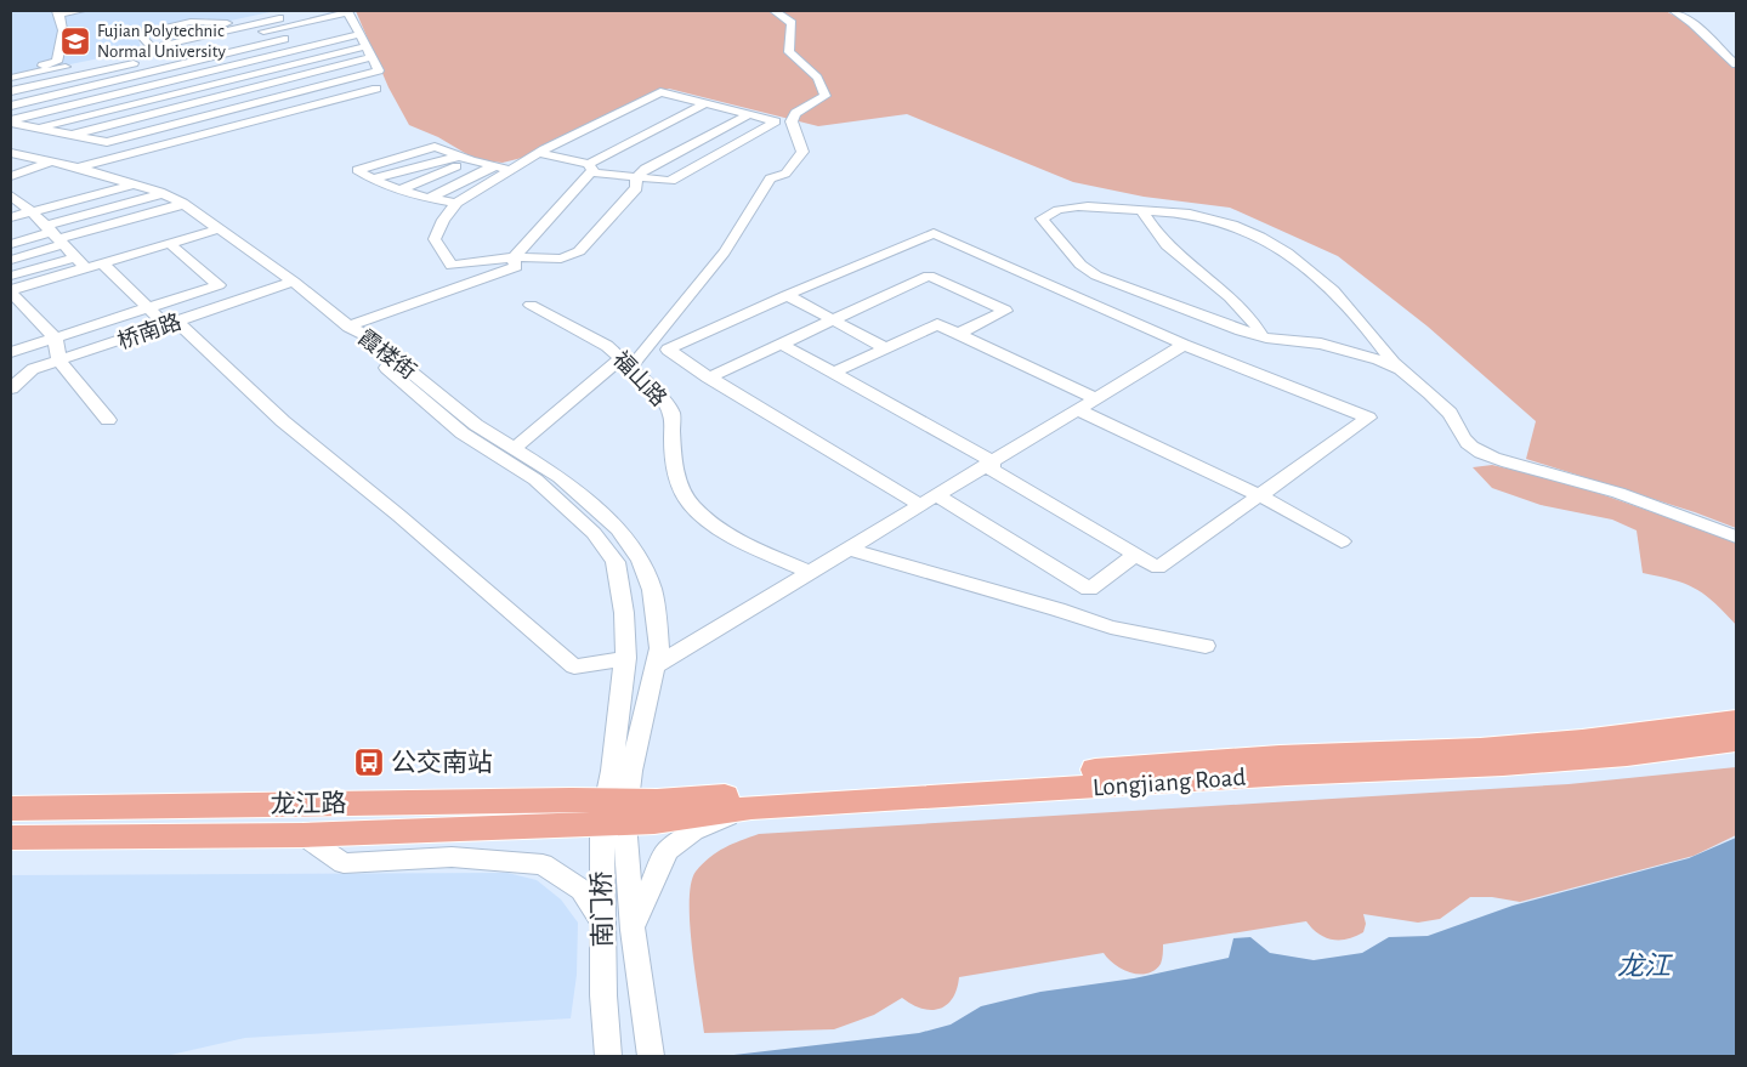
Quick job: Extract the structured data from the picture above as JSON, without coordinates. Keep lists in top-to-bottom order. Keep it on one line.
{"streets":{"main road":["Longjiang Road","龙江路"],"street":["桥南路","霞楼街","福山路","南门桥"]},"crossings":[["霞楼街","Longjiang Road"],["霞楼街","龙江路"],["霞楼街","南门桥"],["Longjiang Road","龙江路"],["Longjiang Road","南门桥"],["龙江路","南门桥"]],"water":["龙江"],"places":{"school or university":["Fujian Polytechnic Normal University"],"bus stop":["公交南站"]}}
